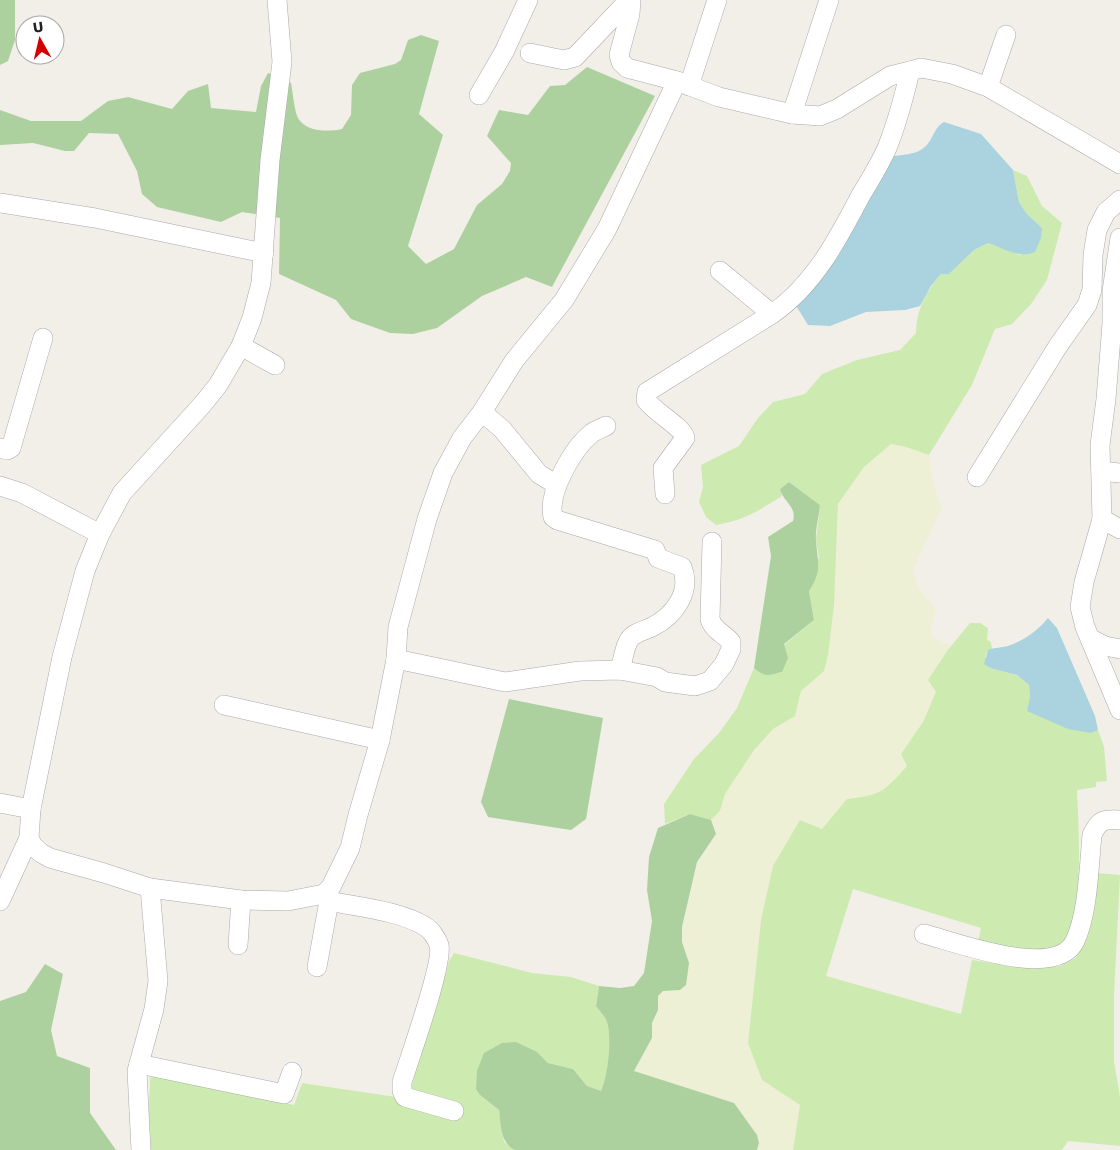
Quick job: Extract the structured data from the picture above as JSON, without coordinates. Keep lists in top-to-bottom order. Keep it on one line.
{"north":"top"}
